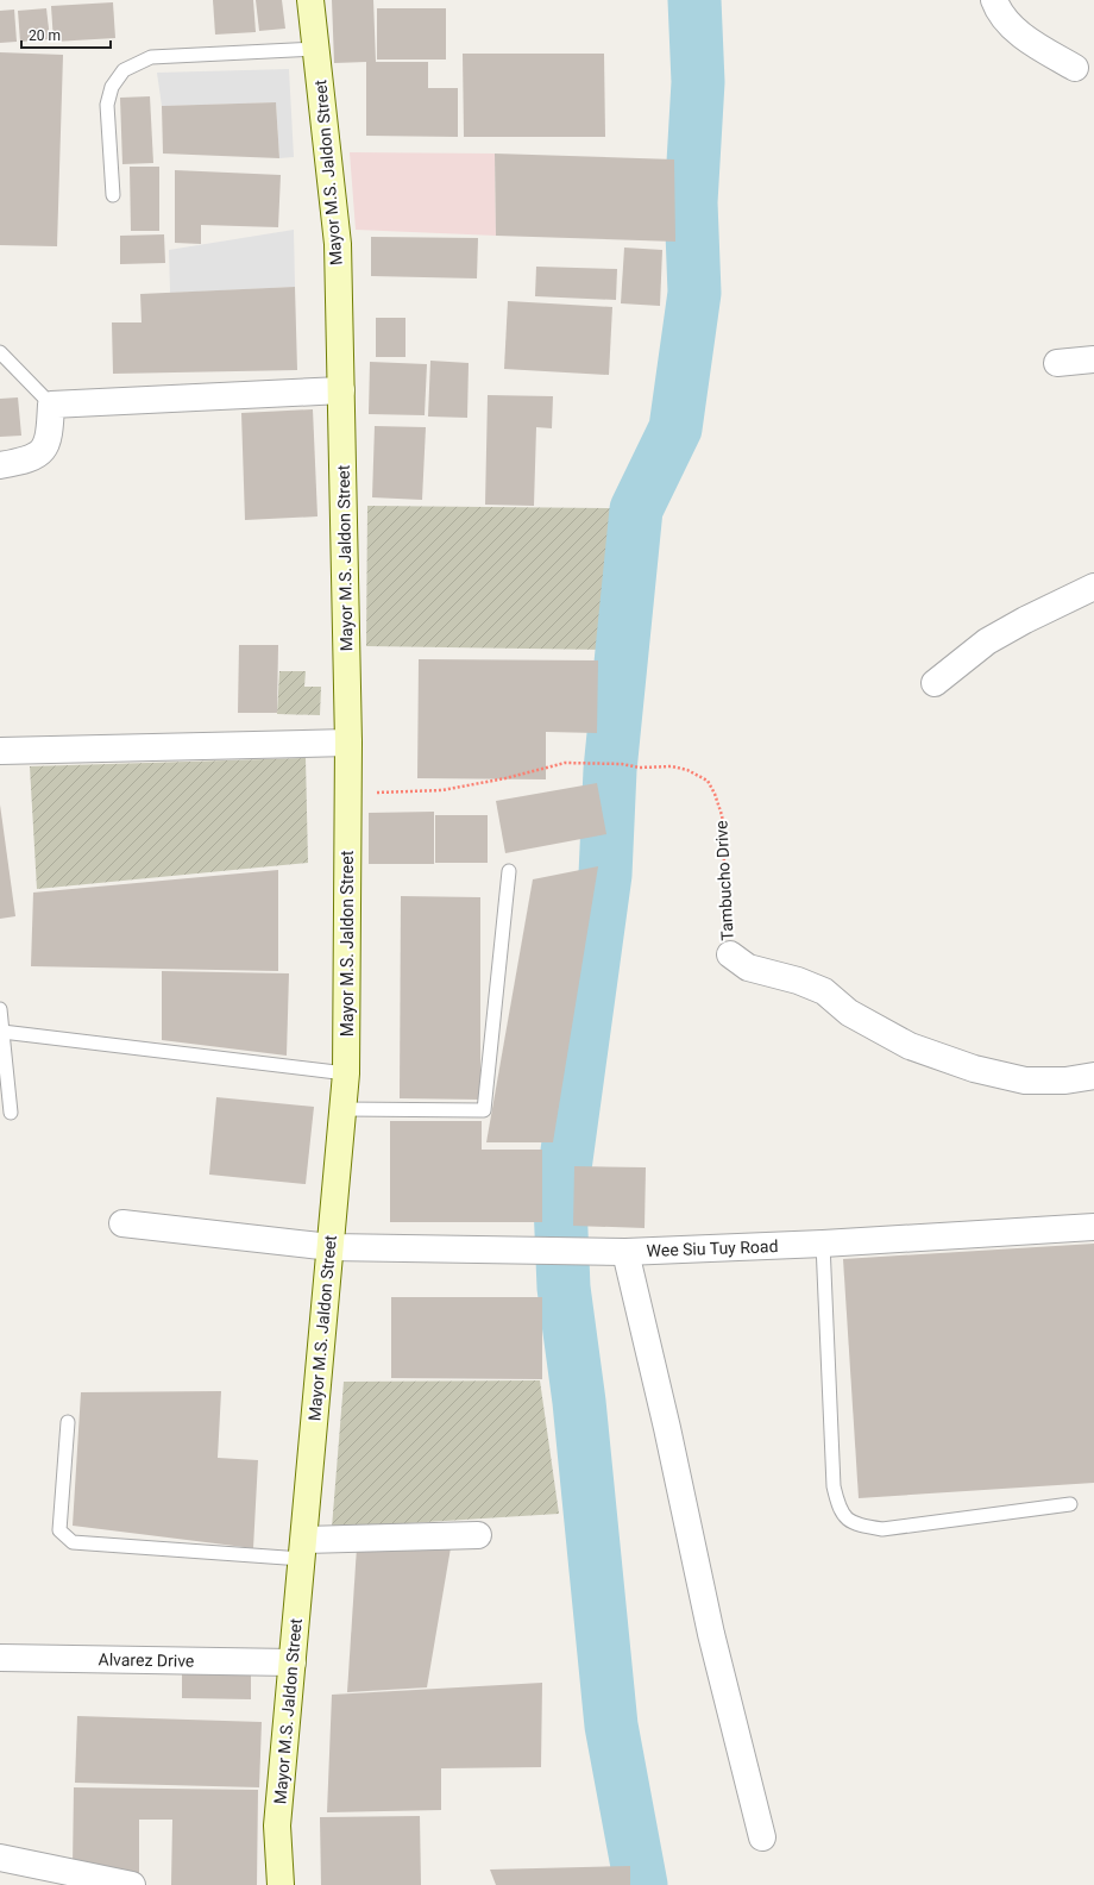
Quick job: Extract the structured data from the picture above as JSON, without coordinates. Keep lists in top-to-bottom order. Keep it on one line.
{"streets":{"main road":["Mayor M.S. Jaldon Street"],"street":["Tambucho Drive","Wee Siu Tuy Road","Alvarez Drive"]},"crossings":[["Mayor M.S. Jaldon Street","Tambucho Drive"],["Mayor M.S. Jaldon Street","Wee Siu Tuy Road"],["Mayor M.S. Jaldon Street","Alvarez Drive"]],"scale_bar":"20 m"}
